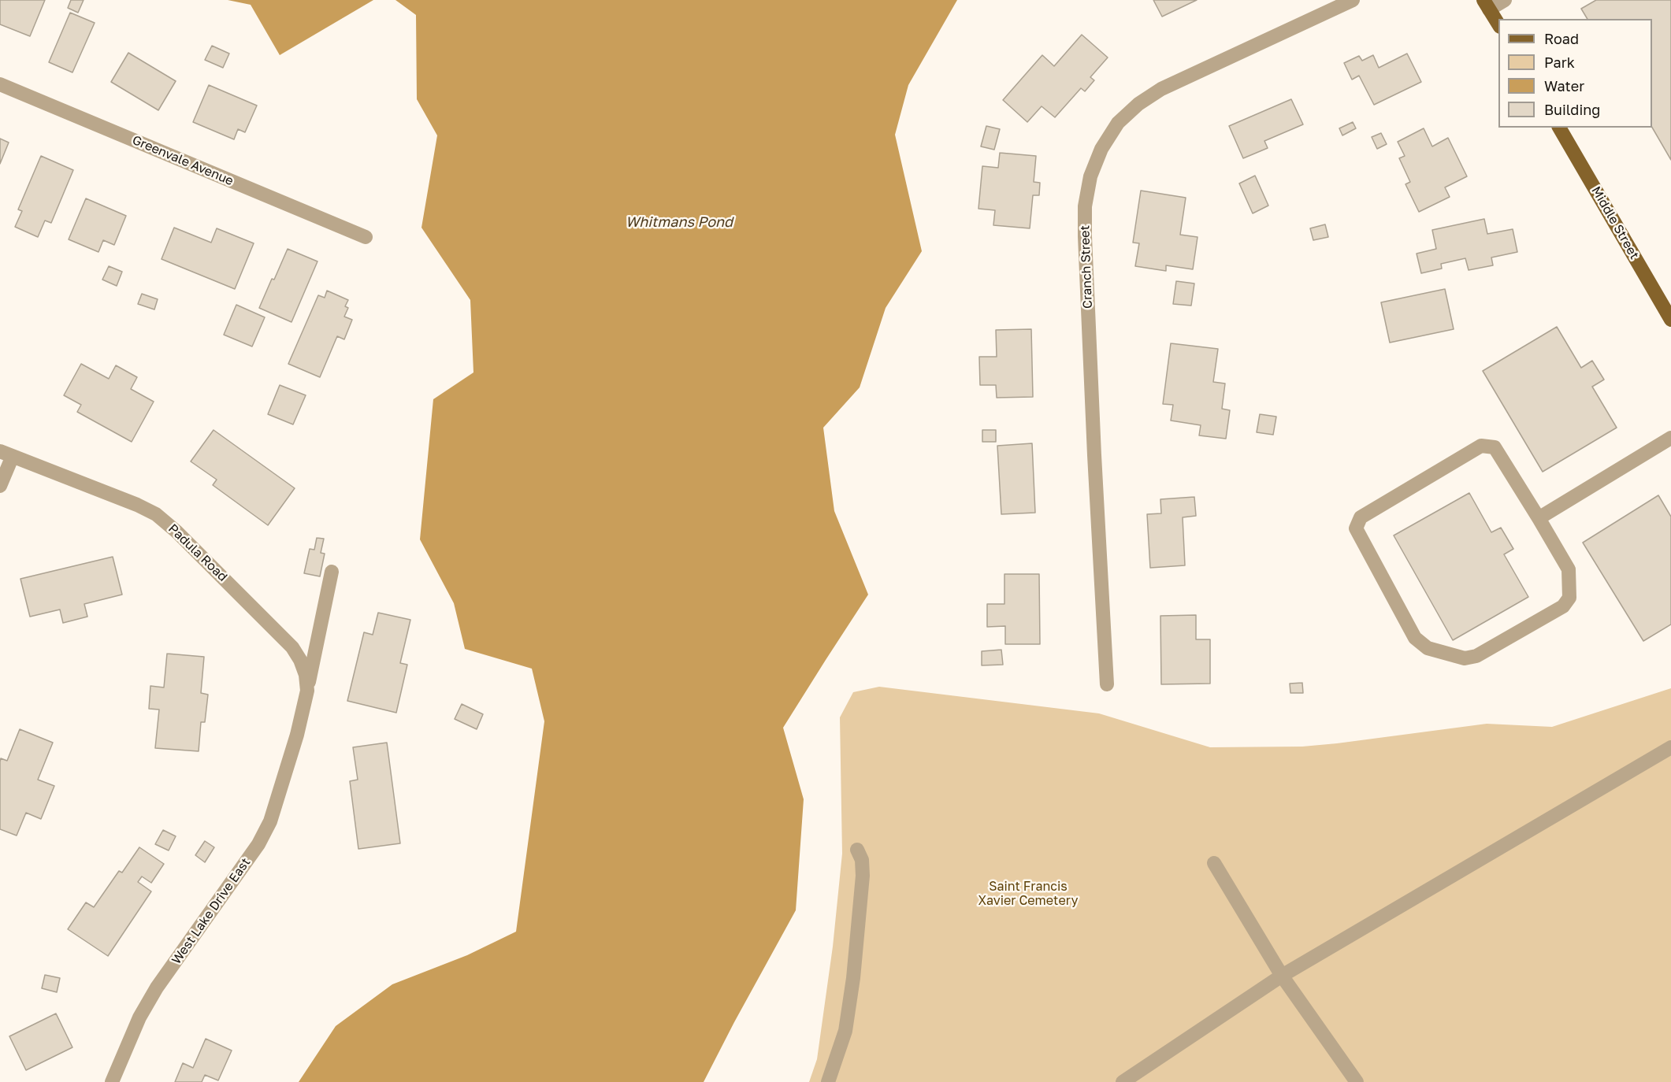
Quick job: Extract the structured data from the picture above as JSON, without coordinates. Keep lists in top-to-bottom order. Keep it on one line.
{"streets":{"main road":["Middle Street"],"street":["Greenvale Avenue","Cranch Street","Padula Road","West Lake Drive East"]},"crossings":[["Padula Road","West Lake Drive East"]],"water":["Whitmans Pond"],"parks":["Saint Francis Xavier Cemetery"],"legend":["Road","Park","Water","Building"]}
